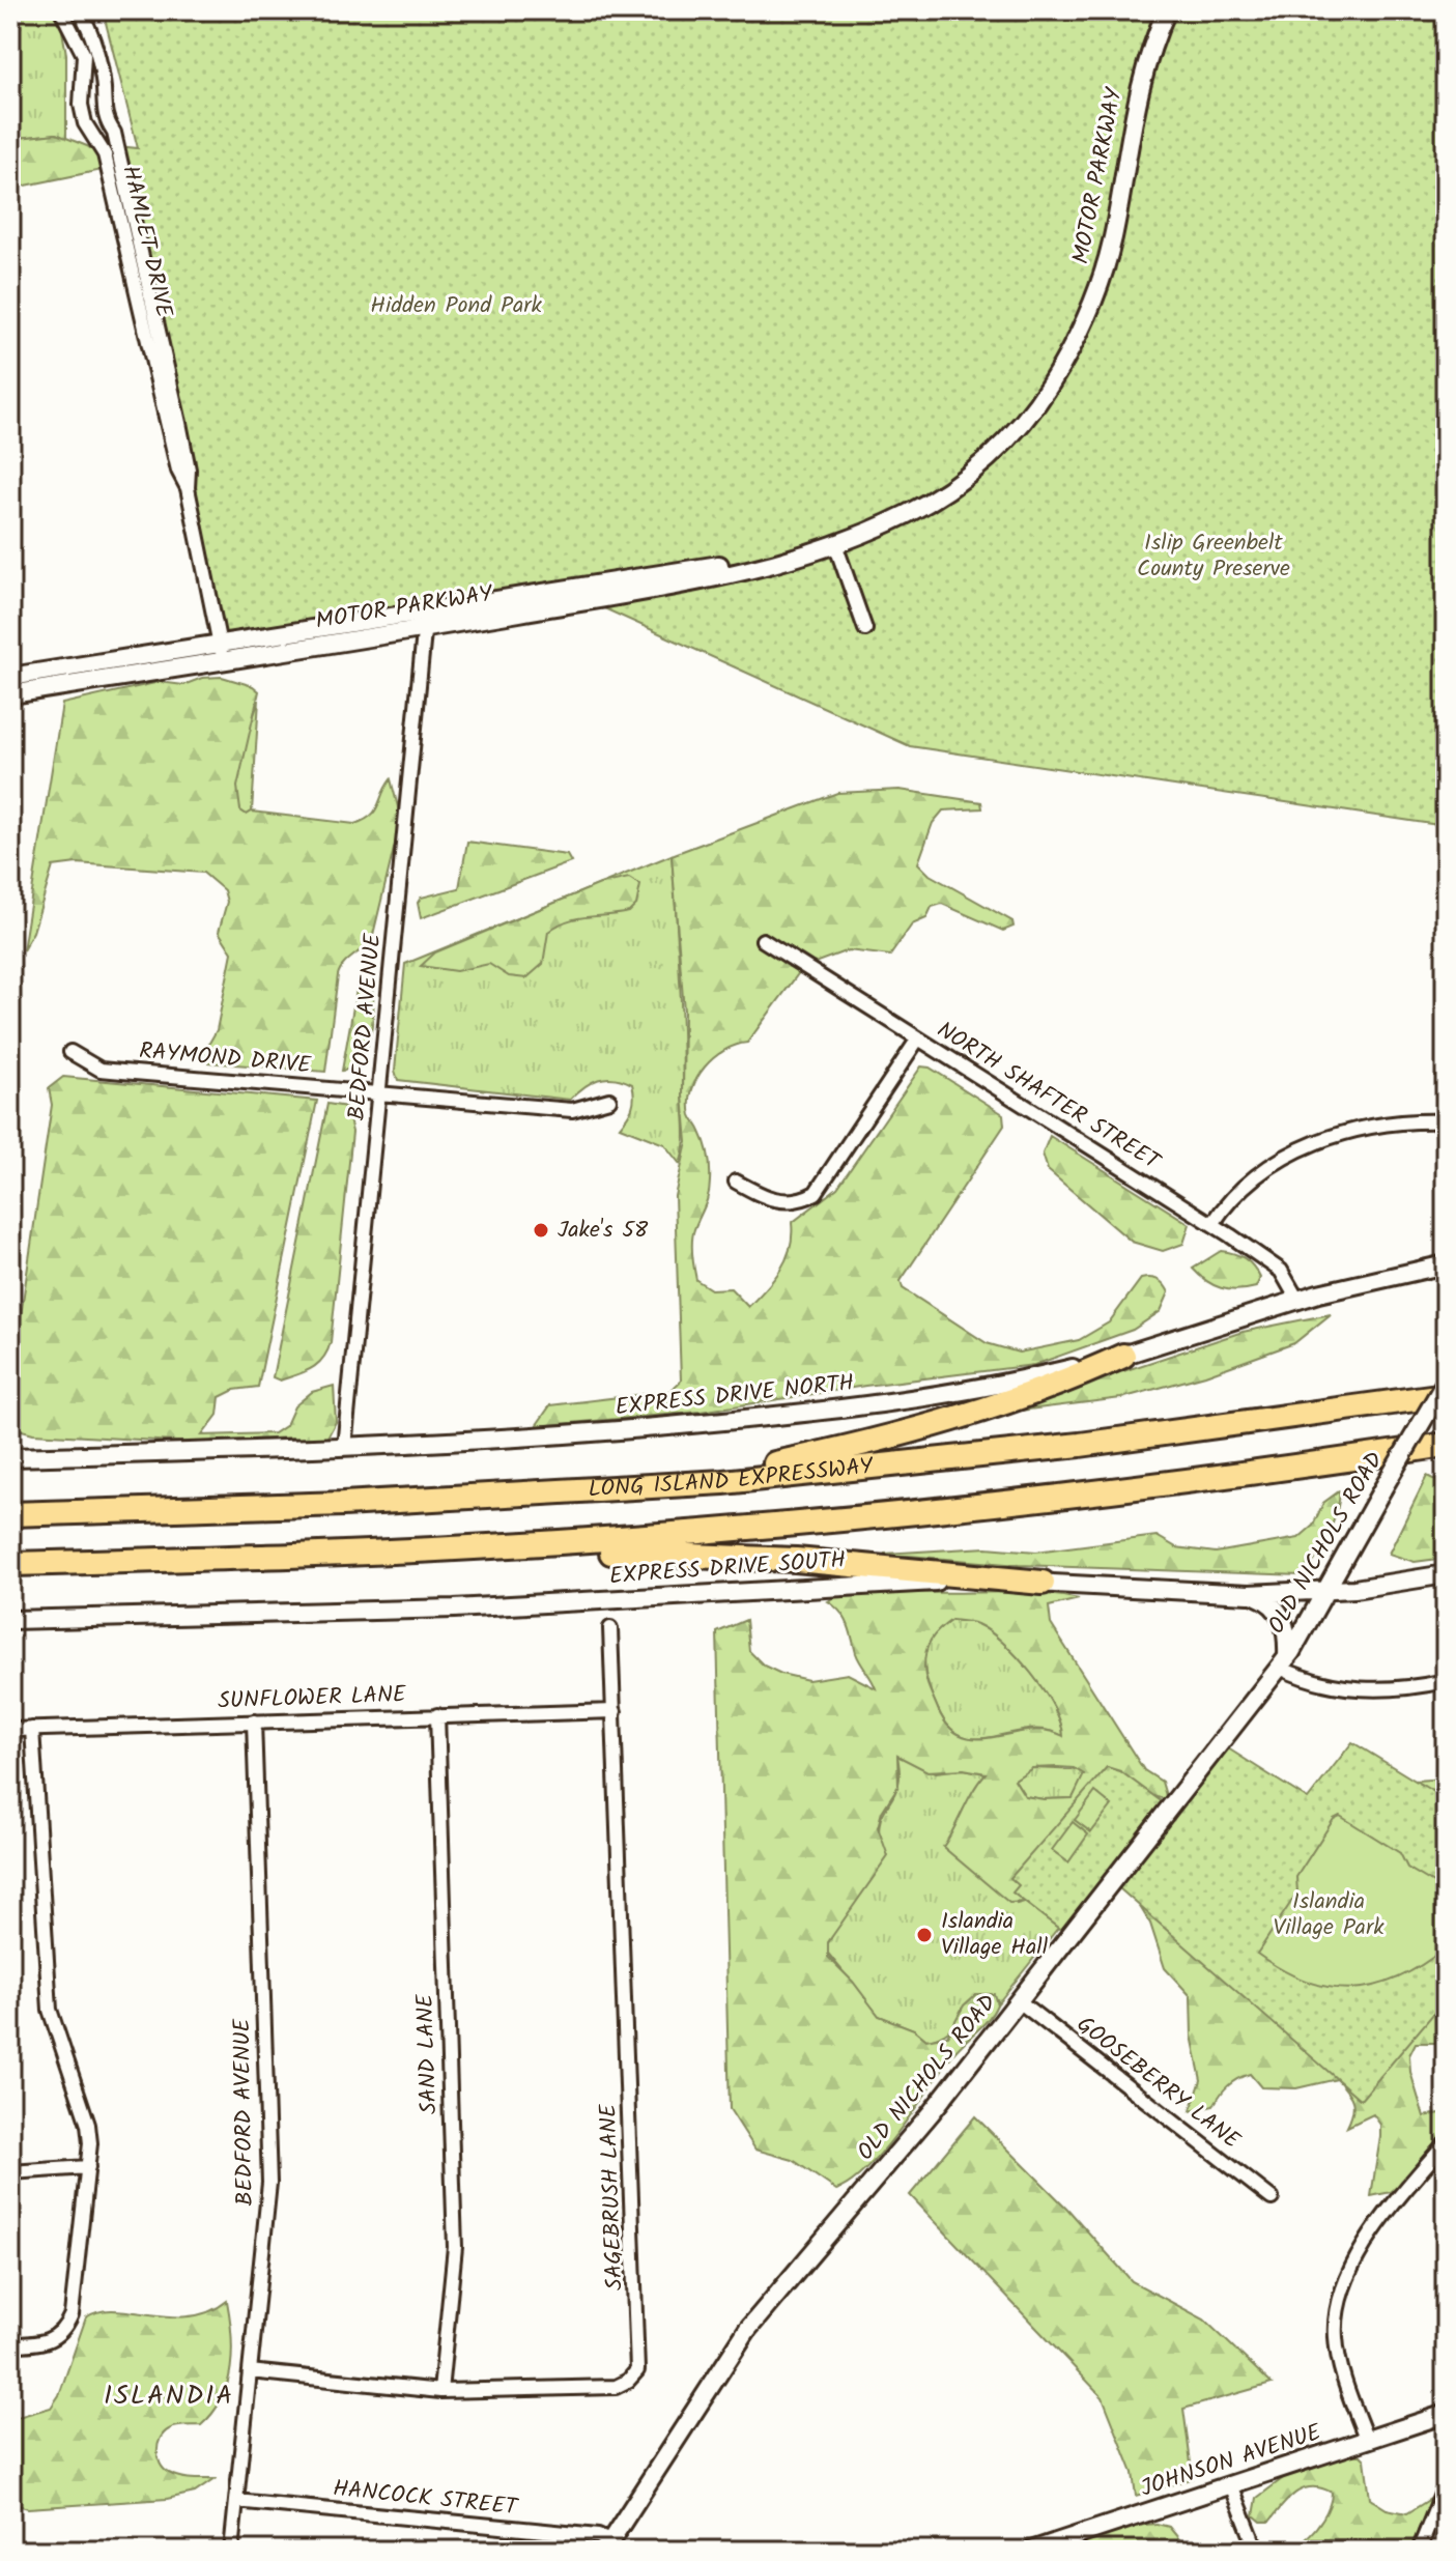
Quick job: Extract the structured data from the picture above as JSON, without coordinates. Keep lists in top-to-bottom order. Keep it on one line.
{"streets":{"highway":["LONG ISLAND EXPRESSWAY"],"main road":["MOTOR PARKWAY","EXPRESS DRIVE NORTH","OLD NICHOLS ROAD","EXPRESS DRIVE SOUTH","JOHNSON AVENUE"],"street":["HAMLET DRIVE","BEDFORD AVENUE","RAYMOND DRIVE","NORTH SHAFTER STREET","SUNFLOWER LANE","SAND LANE","GOOSEBERRY LANE","SAGEBRUSH LANE","HANCOCK STREET"]},"crossings":[["MOTOR PARKWAY","HAMLET DRIVE"],["MOTOR PARKWAY","BEDFORD AVENUE"],["BEDFORD AVENUE","RAYMOND DRIVE"],["BEDFORD AVENUE","EXPRESS DRIVE NORTH"],["BEDFORD AVENUE","SUNFLOWER LANE"],["BEDFORD AVENUE","SAGEBRUSH LANE"],["BEDFORD AVENUE","HANCOCK STREET"],["NORTH SHAFTER STREET","EXPRESS DRIVE NORTH"],["OLD NICHOLS ROAD","EXPRESS DRIVE SOUTH"],["OLD NICHOLS ROAD","GOOSEBERRY LANE"],["OLD NICHOLS ROAD","HANCOCK STREET"],["SUNFLOWER LANE","SAND LANE"],["SUNFLOWER LANE","SAGEBRUSH LANE"],["SAND LANE","SAGEBRUSH LANE"]],"districts":["ISLANDIA"],"parks":["Hidden Pond Park","Islip Greenbelt County Preserve","Islandia Village Park"],"places":["Jake's 58","Islandia Village Hall"]}
